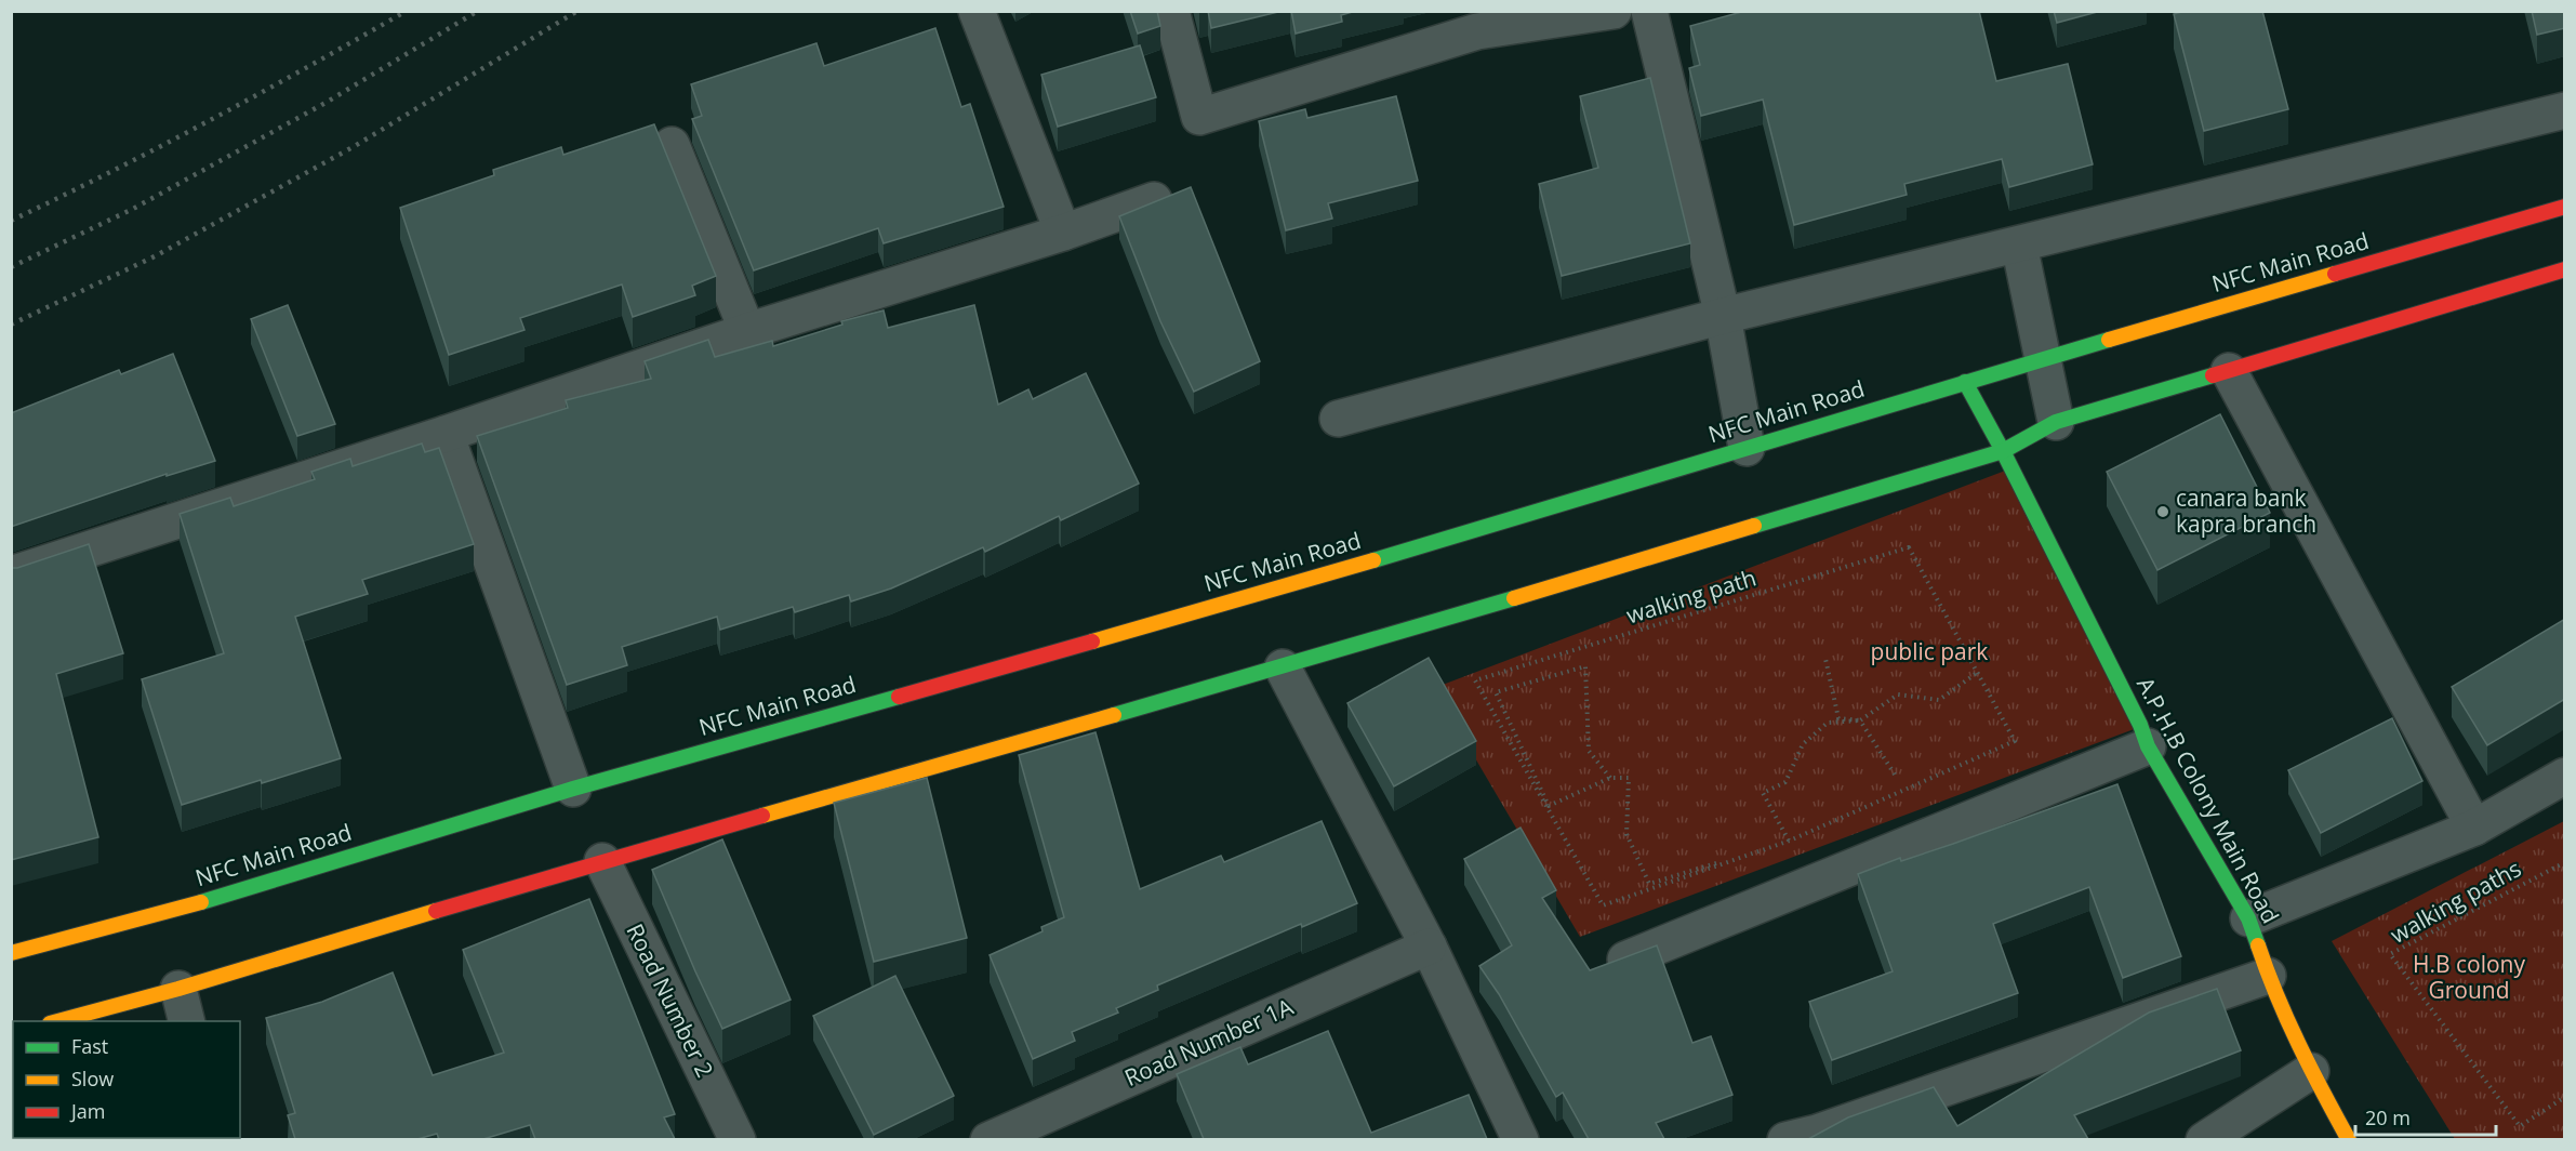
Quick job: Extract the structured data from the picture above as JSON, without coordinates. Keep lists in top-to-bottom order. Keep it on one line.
{"streets":{"main road":["NFC Main Road","A.P.H.B Colony Main Road"],"street":["Road Number 2","Road Number 1A"],"path":["walking path","walking paths"]},"crossings":[["NFC Main Road","A.P.H.B Colony Main Road"]],"parks":["public park","H.B colony Ground"],"places":["canara bank kapra branch"],"legend":["Fast","Slow","Jam"],"scale_bar":"20 m"}
